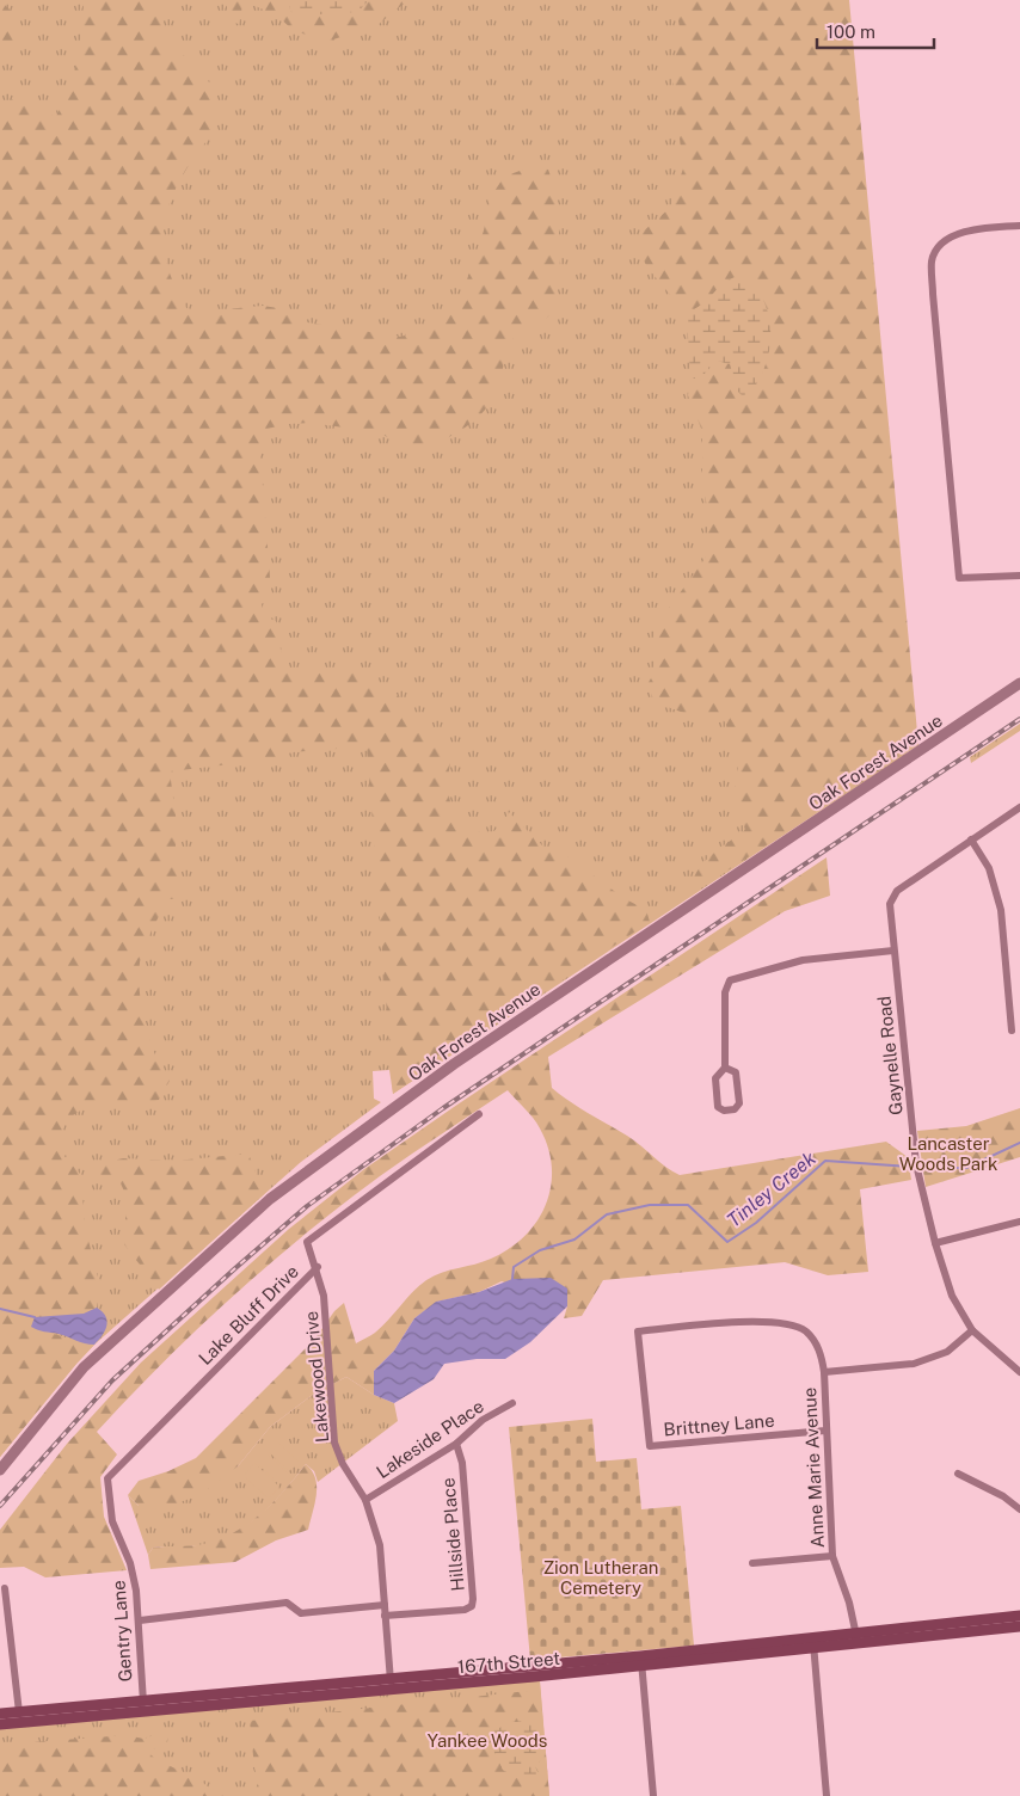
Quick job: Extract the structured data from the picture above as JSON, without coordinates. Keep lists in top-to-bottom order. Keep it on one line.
{"streets":{"main road":["167th Street"],"street":["Oak Forest Avenue","Gaynelle Road","Lake Bluff Drive","Lakewood Drive","Brittney Lane","Lakeside Place","Anne Marie Avenue","Hillside Place","Gentry Lane"]},"crossings":[["Lake Bluff Drive","Lakewood Drive"],["Lake Bluff Drive","Gentry Lane"],["Lakewood Drive","Lakeside Place"],["Lakewood Drive","Hillside Place"],["Lakewood Drive","167th Street"],["Brittney Lane","Anne Marie Avenue"],["Lakeside Place","Hillside Place"],["Anne Marie Avenue","167th Street"],["Gentry Lane","167th Street"]],"water":["Tinley Creek"],"parks":["Lancaster Woods Park","Zion Lutheran Cemetery","Yankee Woods"],"scale_bar":"100 m"}
